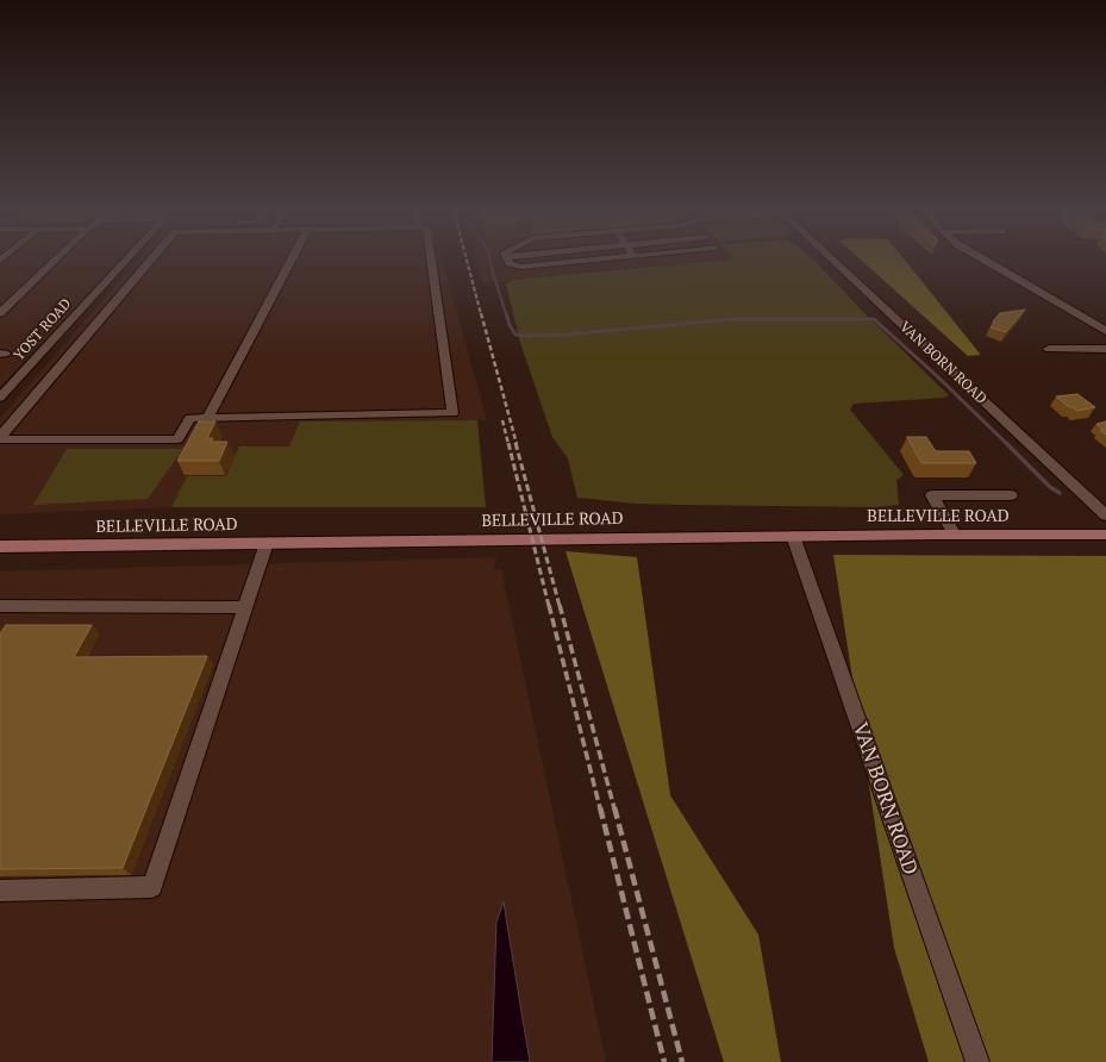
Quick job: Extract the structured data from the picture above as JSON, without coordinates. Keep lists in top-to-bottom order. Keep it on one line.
{"streets":{"main road":["BELLEVILLE ROAD"],"street":["YOST ROAD","VAN BORN ROAD"]},"crossings":[["VAN BORN ROAD","BELLEVILLE ROAD"]]}
